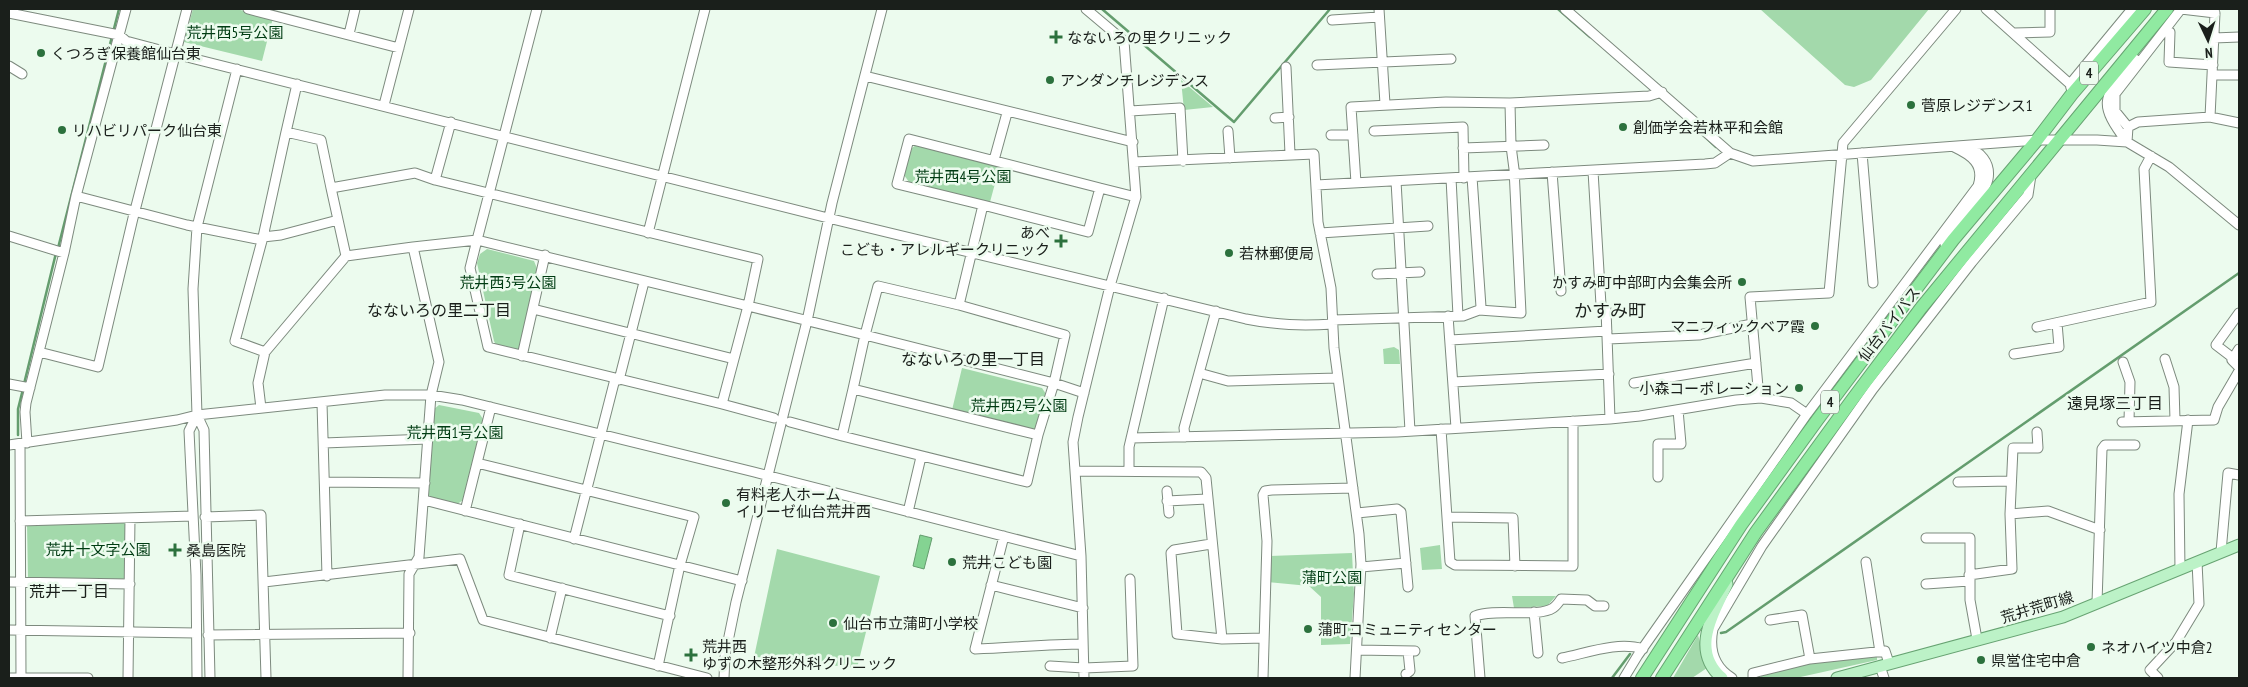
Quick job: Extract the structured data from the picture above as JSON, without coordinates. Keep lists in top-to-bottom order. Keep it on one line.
{"streets":{"highway":["4","仙台バイパス"],"main road":["荒井荒町線"]},"districts":["なないろの里二丁目","かすみ町","なないろの里一丁目","遠見塚三丁目","荒井一丁目"],"parks":["荒井西5号公園","荒井西4号公園","荒井西3号公園","荒井西2号公園","荒井西1号公園","荒井十文字公園","蒲町公園"],"places":{"health":["なないろの里クリニック","あべ こども・アレルギークリニック","桑島医院","荒井西 ゆずの木整形外科クリニック"],"other":["くつろぎ保養館仙台東","アンダンチレジデンス","菅原レジデンス1","創価学会若林平和会館","リハビリパーク仙台東","若林郵便局","かすみ町中部町内会集会所","マニフィックベア霞","小森コーポレーション","有料老人ホーム イリーゼ仙台荒井西","荒井こども園","仙台市立蒲町小学校","蒲町コミュニティセンター","ネオハイツ中倉2","県営住宅中倉"]},"north":"bottom"}
